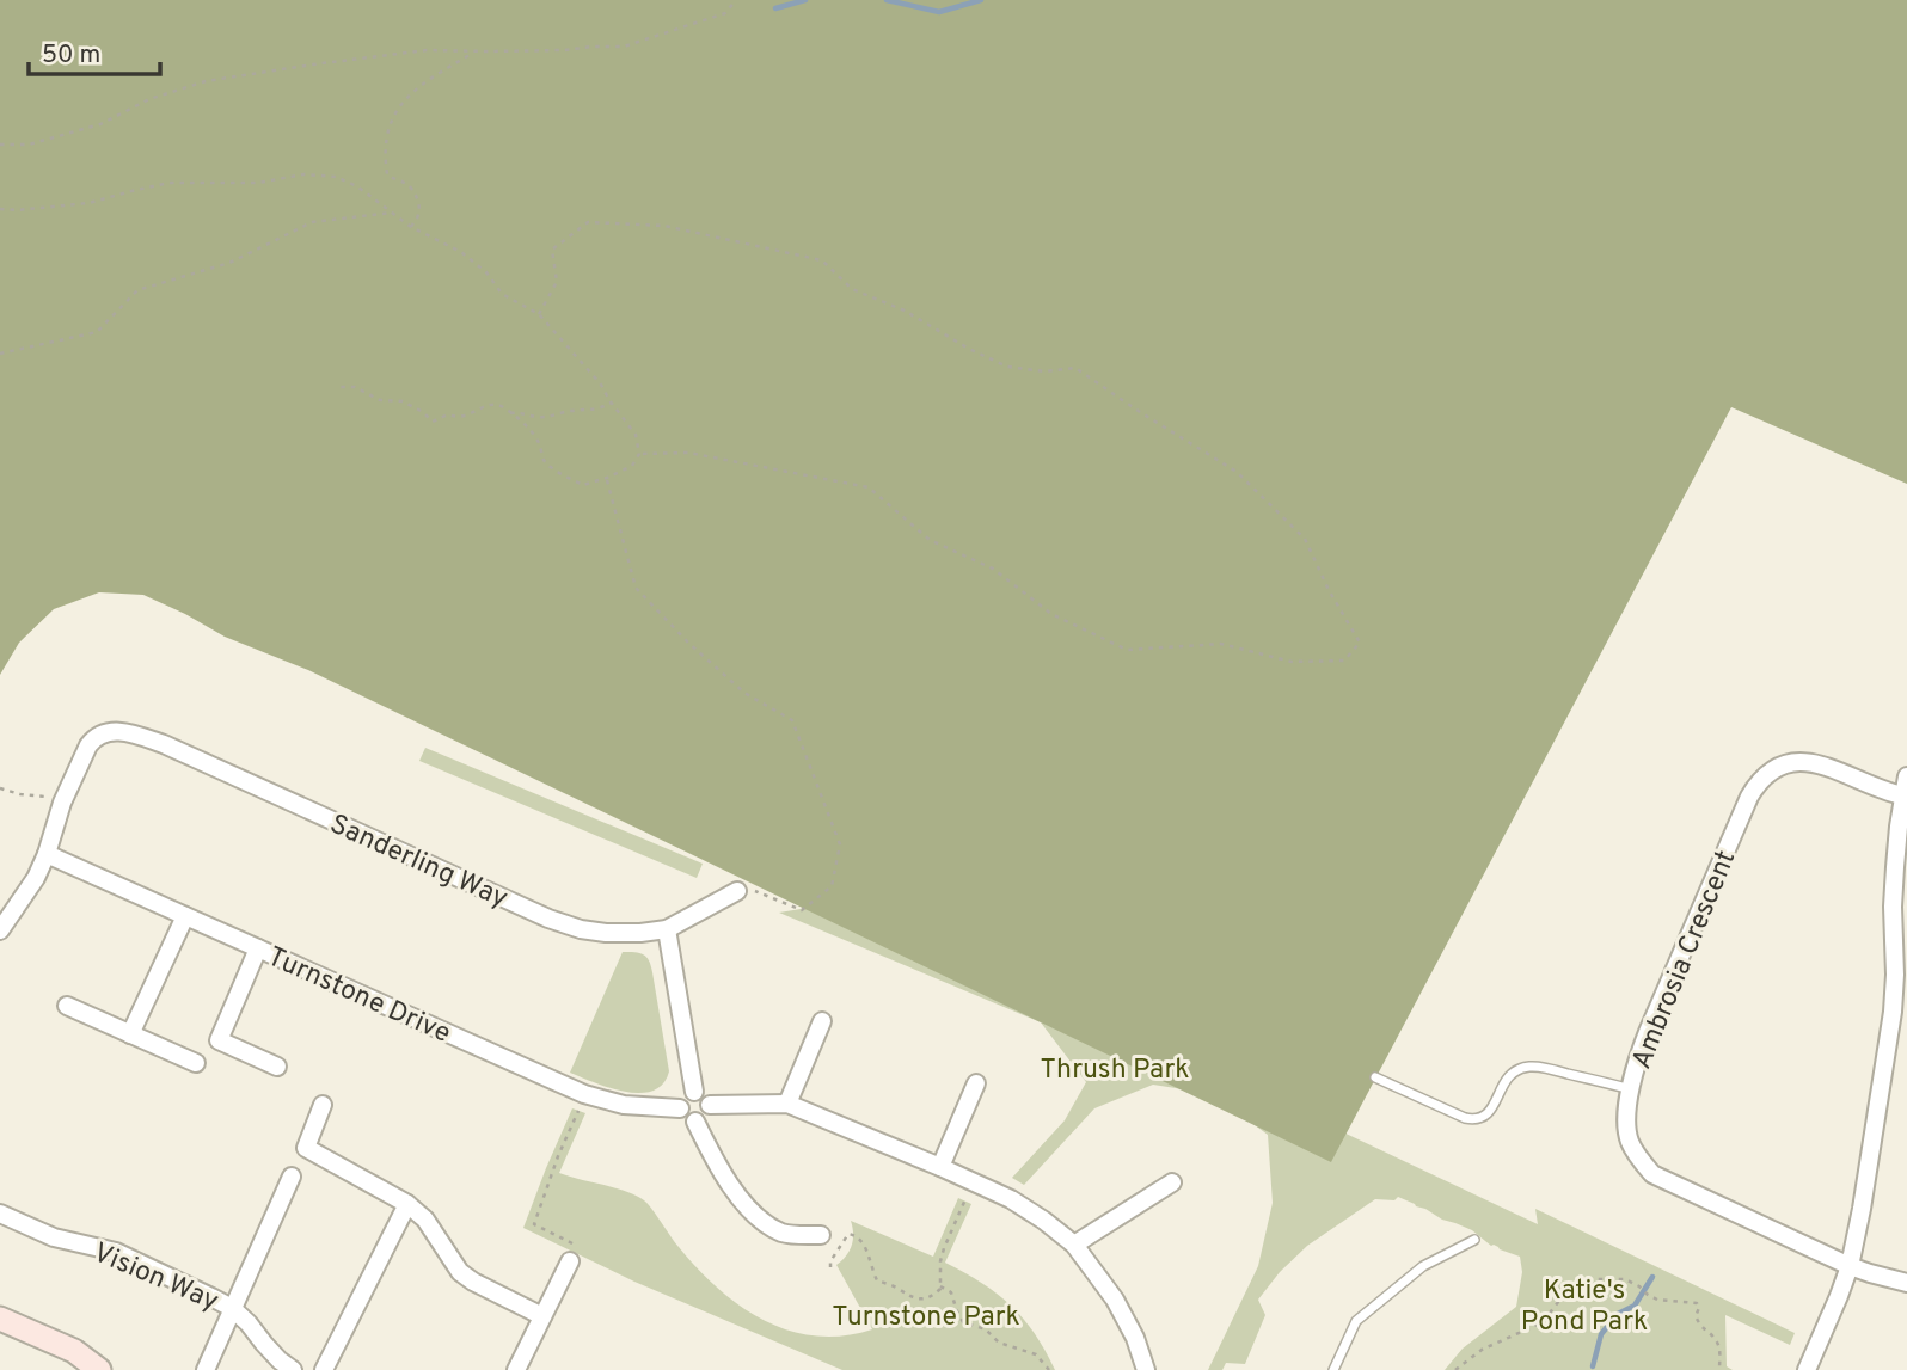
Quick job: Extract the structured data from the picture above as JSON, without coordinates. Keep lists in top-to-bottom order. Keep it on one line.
{"streets":{"street":["Sanderling Way","Ambrosia Crescent","Turnstone Drive","Vision Way"]},"crossings":[["Sanderling Way","Turnstone Drive"]],"parks":["Thrush Park","Katie's Pond Park","Turnstone Park"],"scale_bar":"50 m"}
